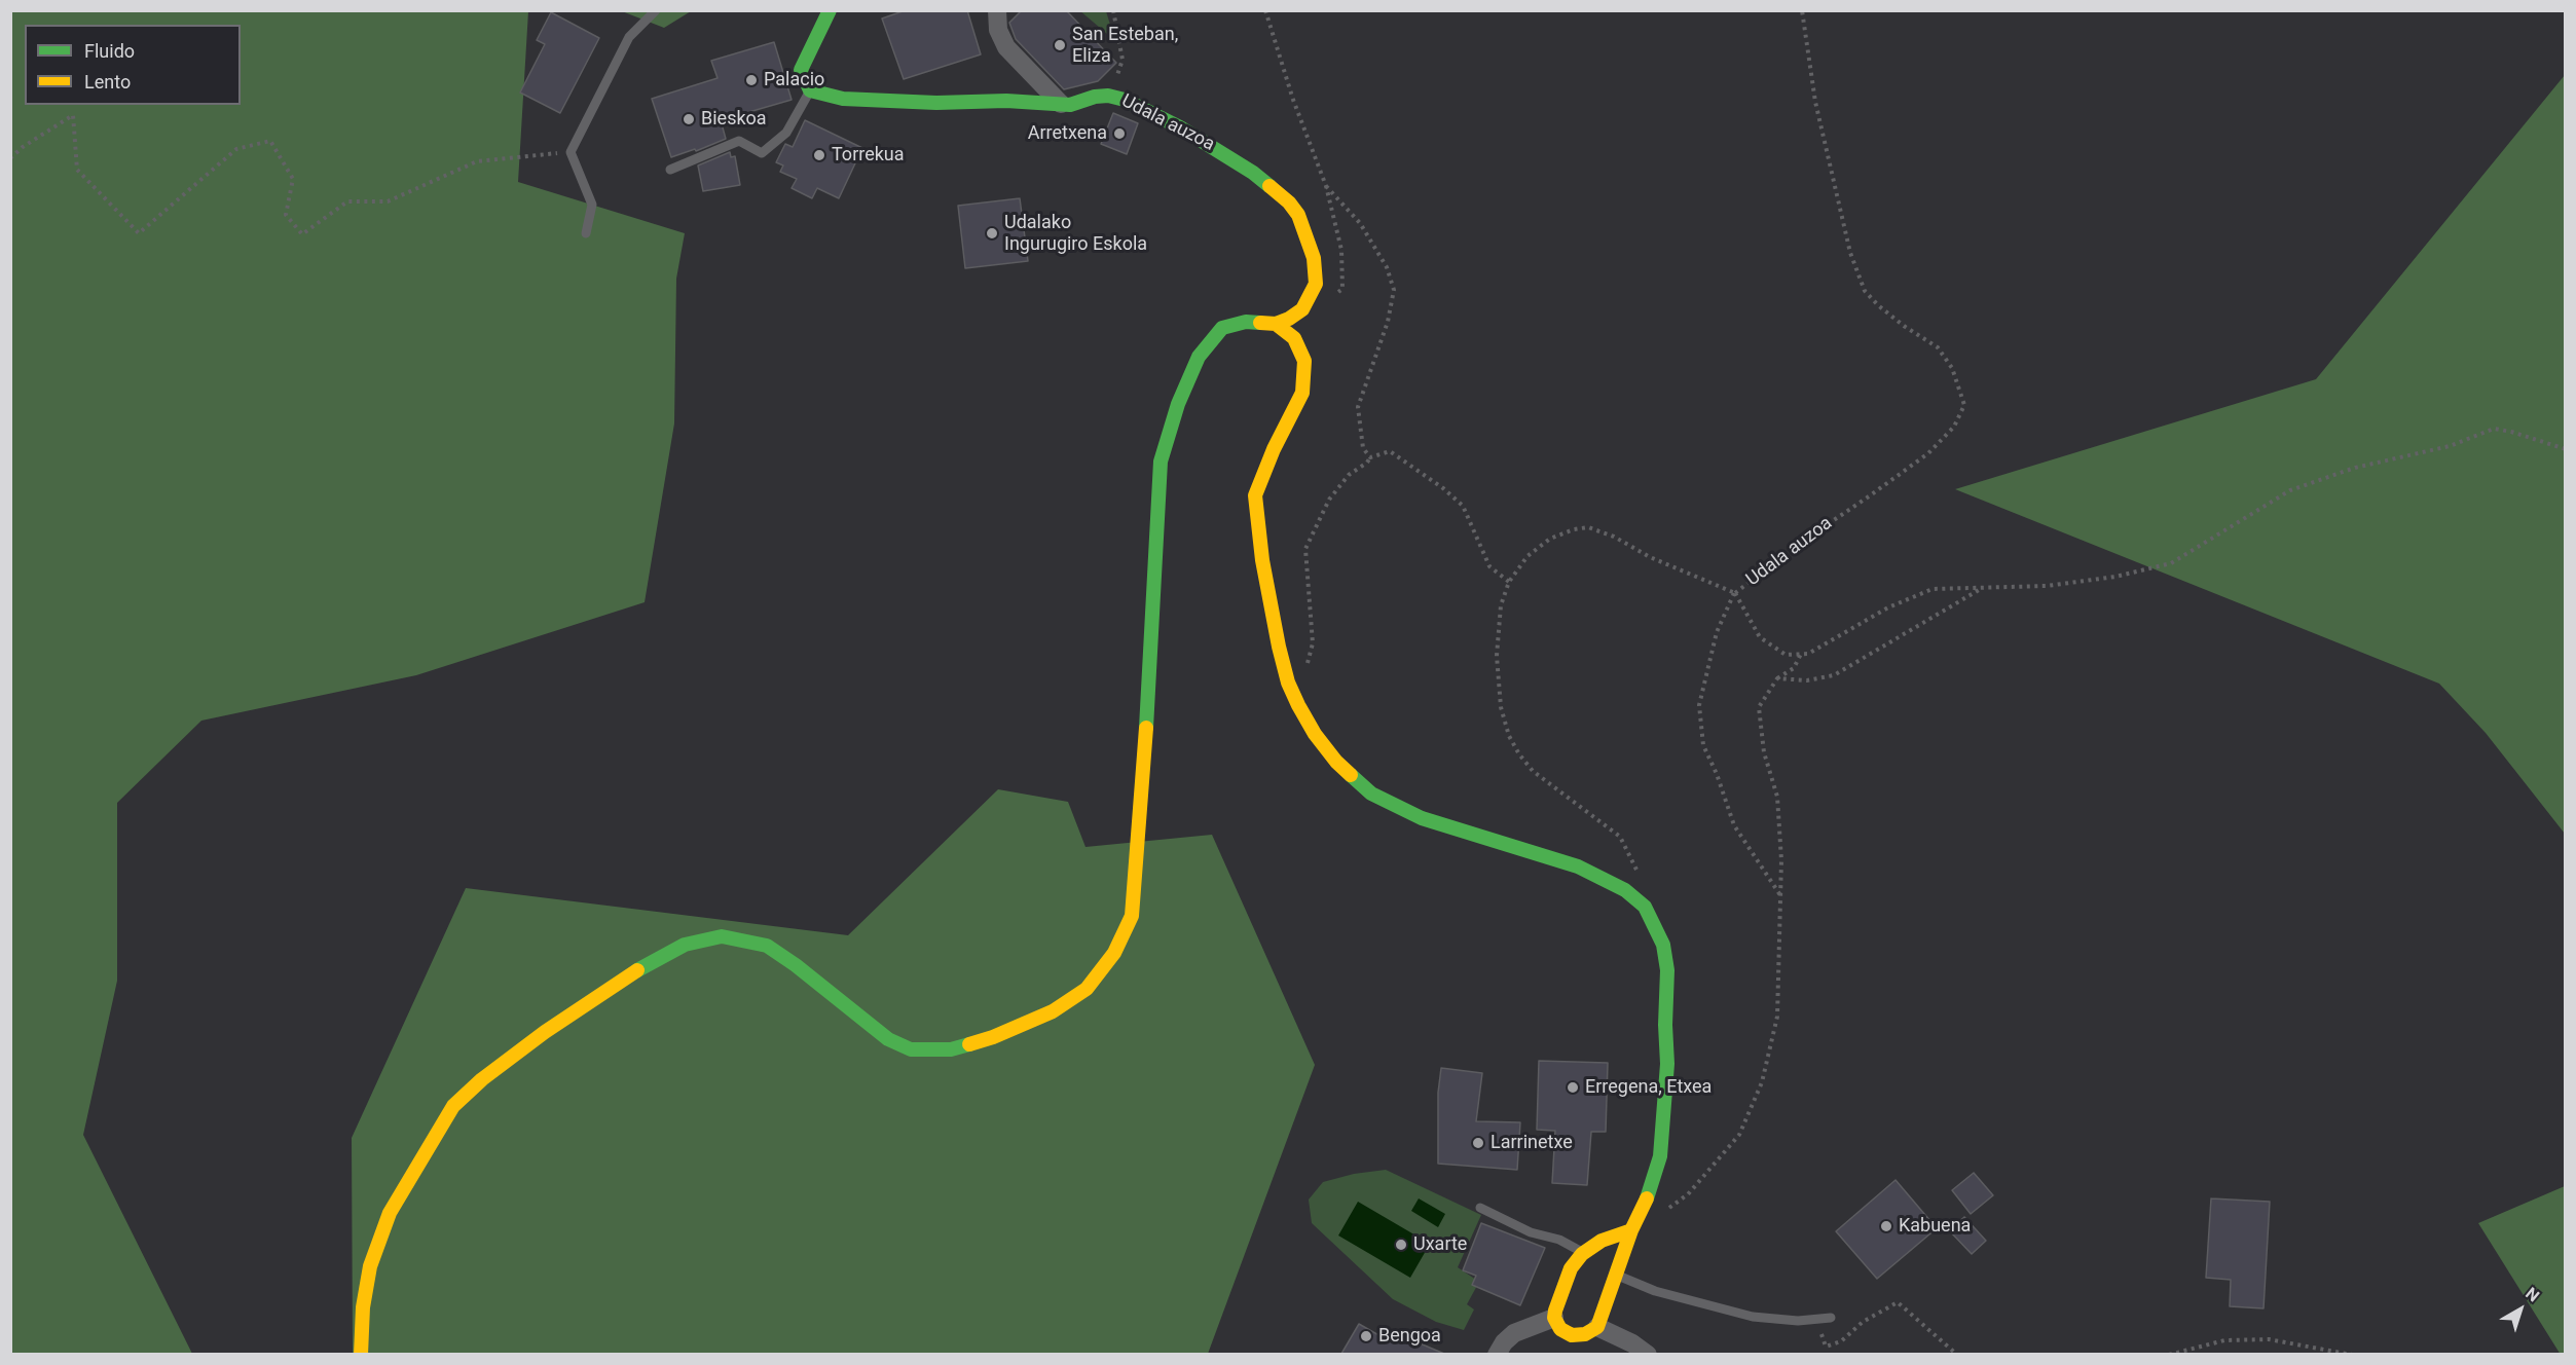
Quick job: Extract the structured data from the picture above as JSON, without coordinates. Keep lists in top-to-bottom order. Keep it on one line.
{"streets":{"street":["Udala auzoa"]},"places":["San Esteban, Eliza","Palacio","Bieskoa","Arretxena","Torrekua","Udalako Ingurugiro Eskola","Erregena, Etxea","Larrinetxe","Kabuena","Uxarte","Bengoa"],"legend":["Fluido","Lento"],"north":"top right"}
